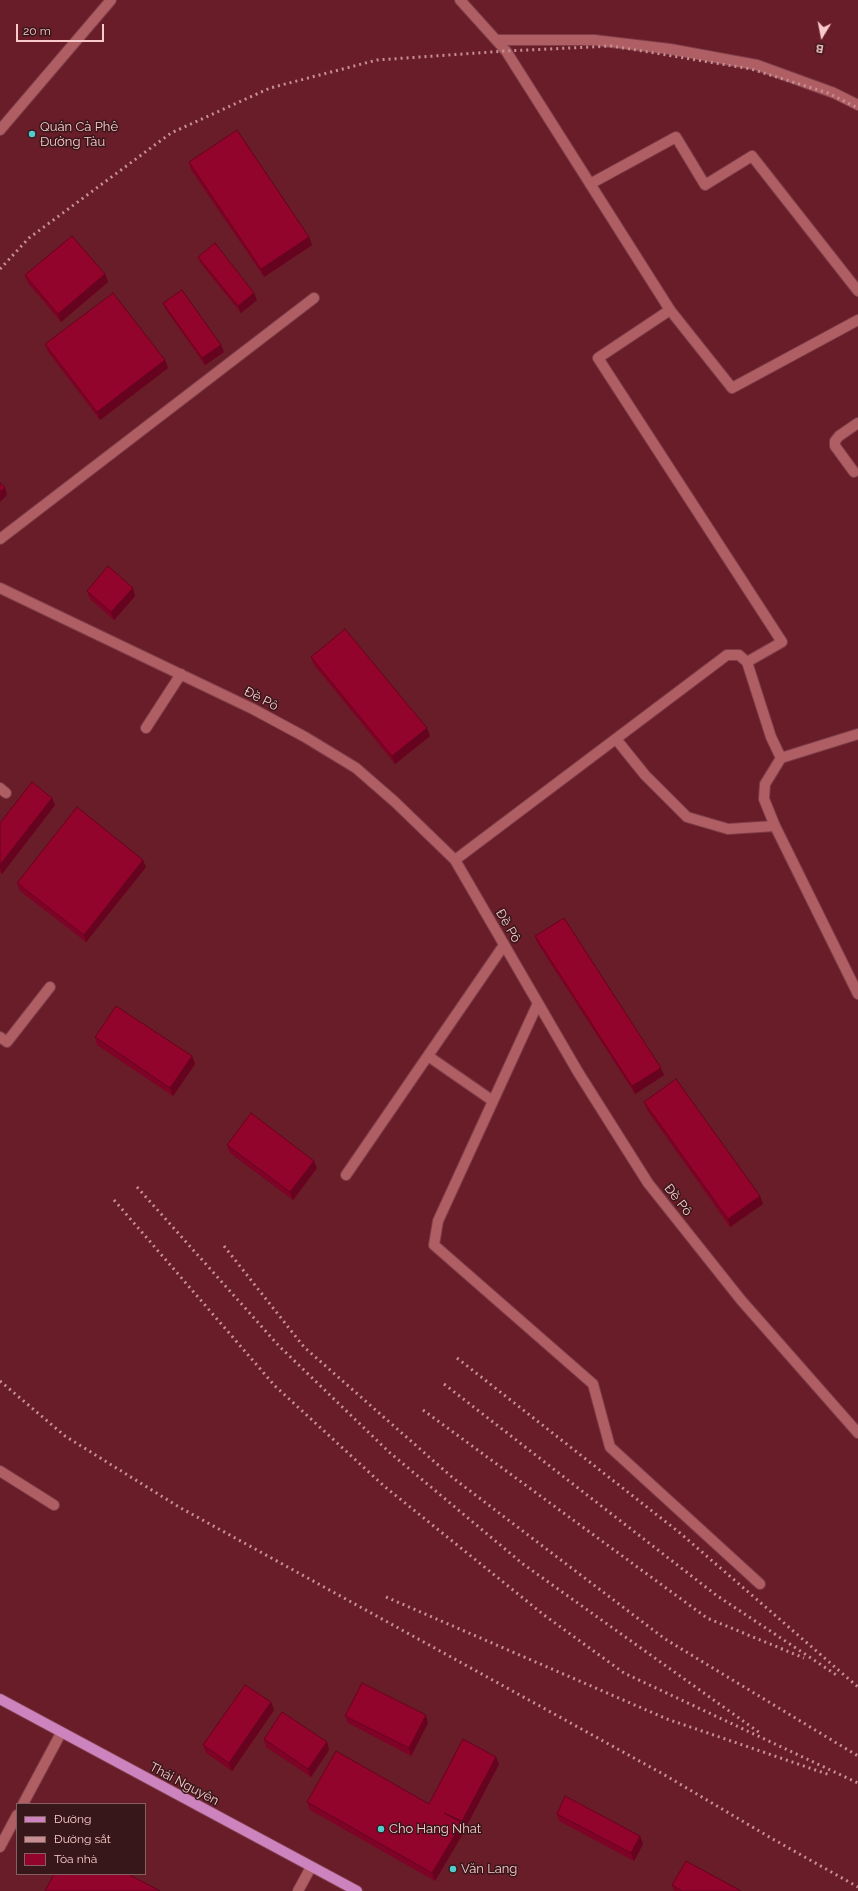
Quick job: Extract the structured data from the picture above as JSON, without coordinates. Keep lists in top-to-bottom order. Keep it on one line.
{"streets":{"main road":["Thái Nguyên"],"street":["Đề Pô"]},"places":["Quán Cà Phê Đường Tàu","Cho Hang Nhat","Văn Lang"],"legend":["Đường","Đường sắt","Tòa nhà"],"scale_bar":"20 m","north":"bottom"}
